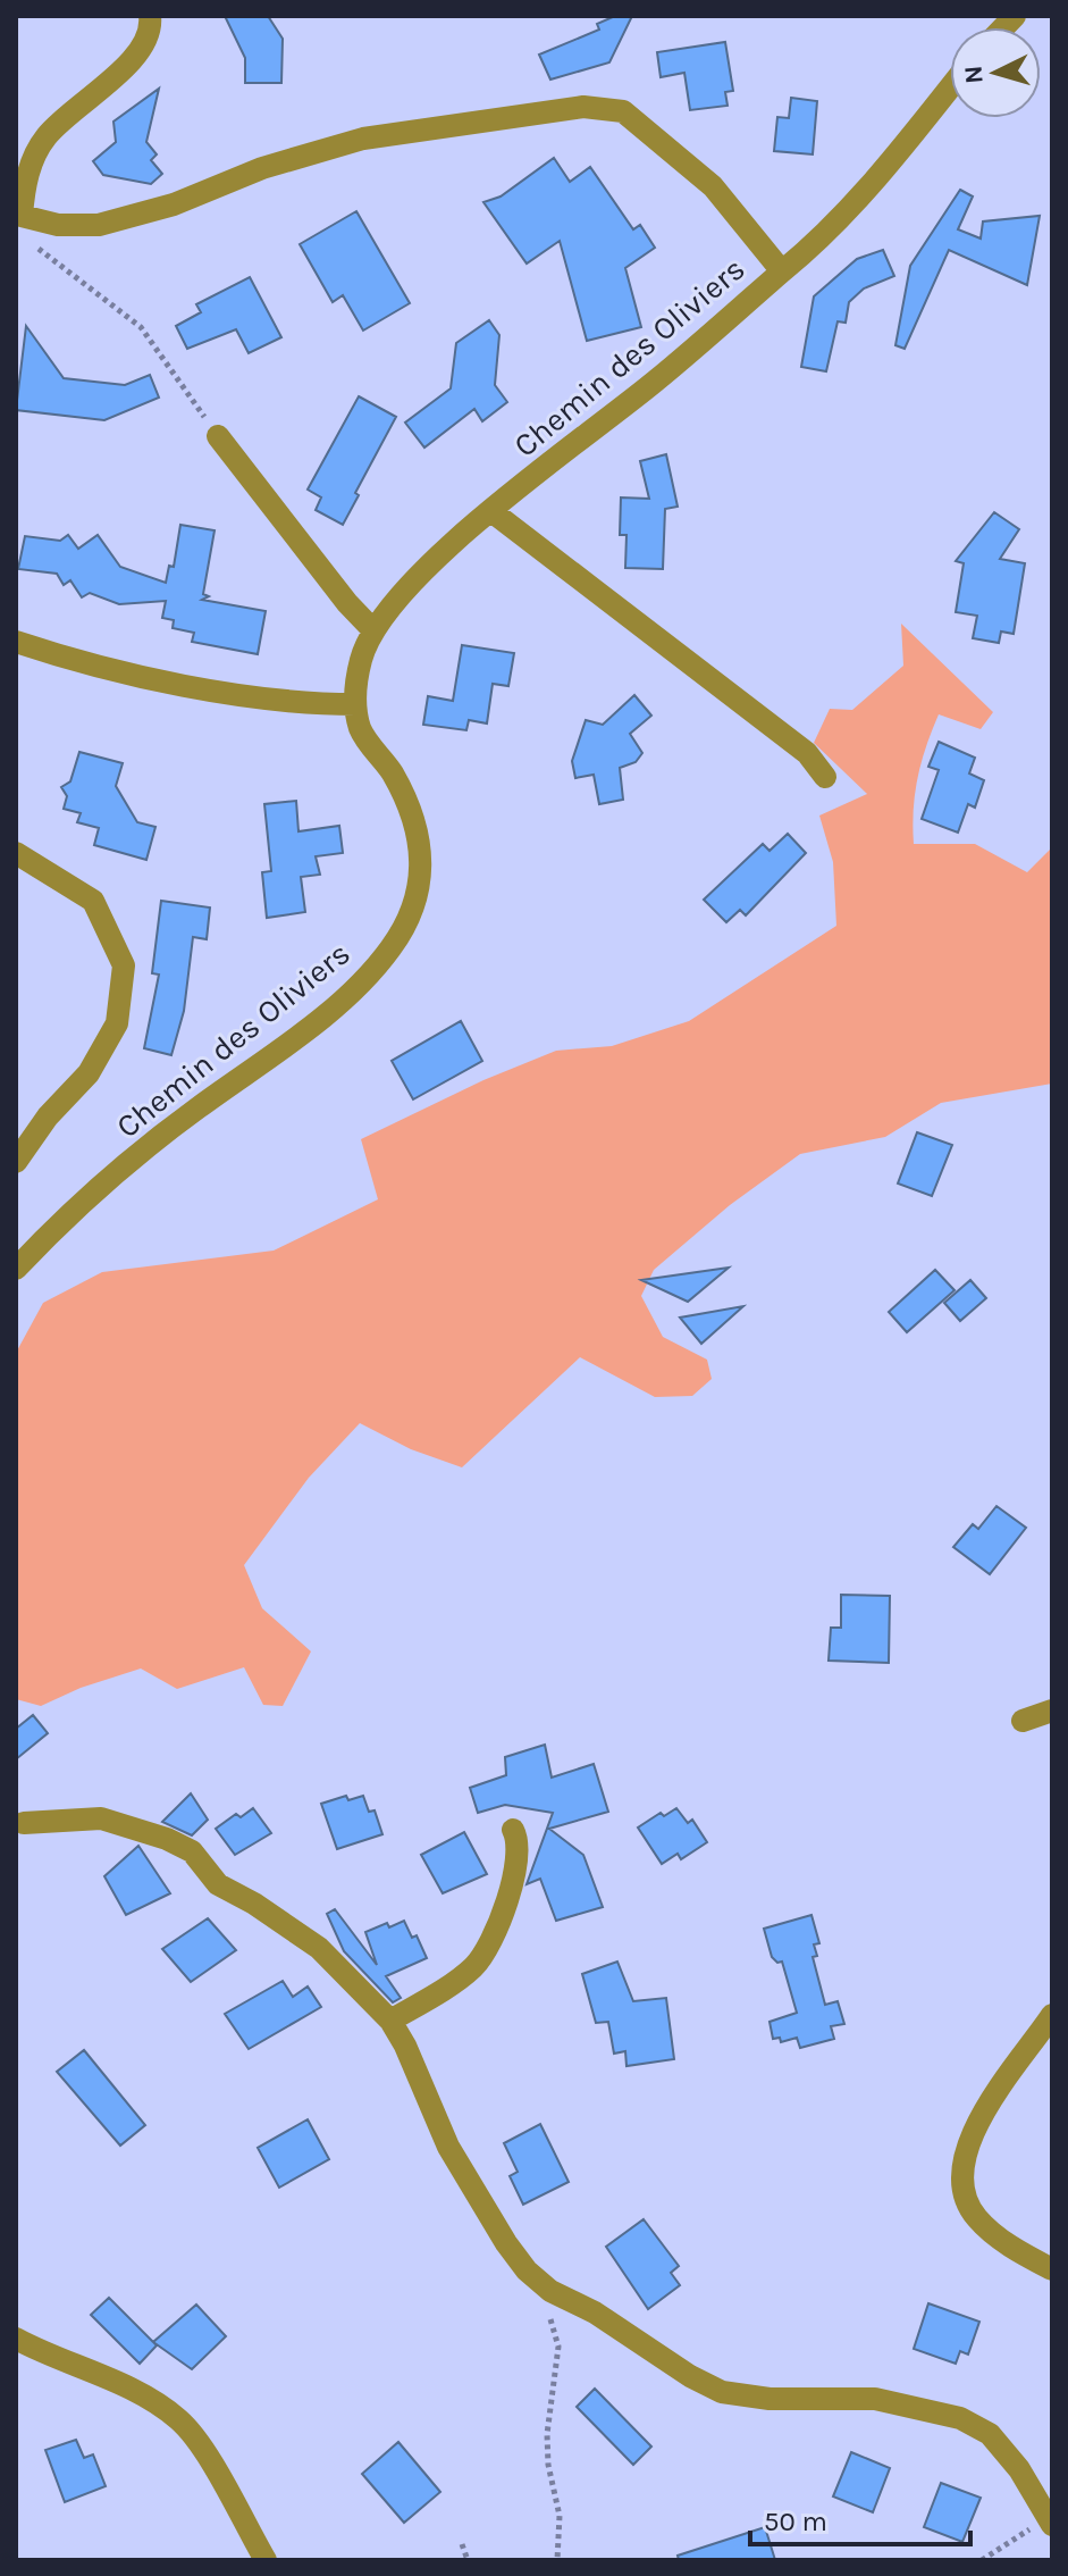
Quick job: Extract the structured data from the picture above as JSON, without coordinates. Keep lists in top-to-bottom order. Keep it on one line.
{"streets":{"street":["Chemin des Oliviers"]},"scale_bar":"50 m","north":"left"}
